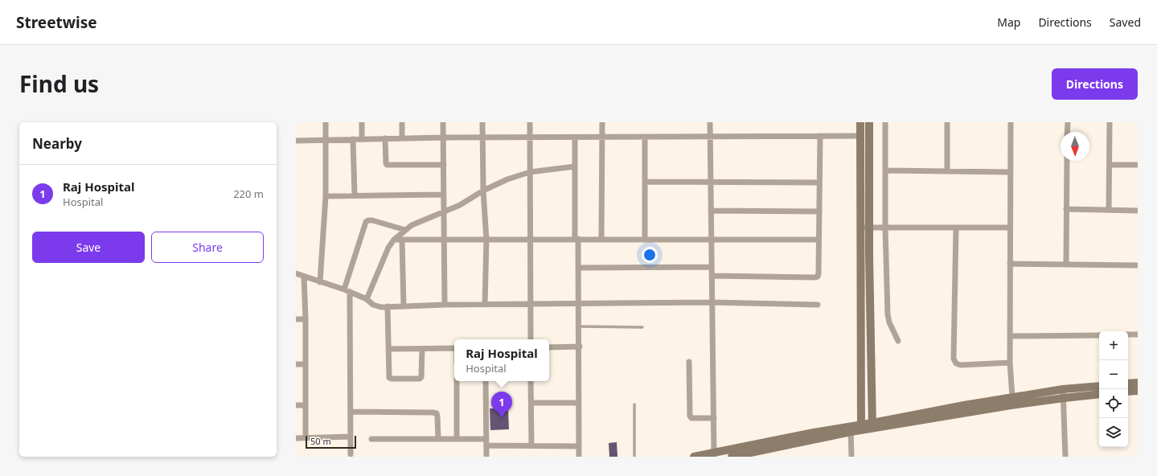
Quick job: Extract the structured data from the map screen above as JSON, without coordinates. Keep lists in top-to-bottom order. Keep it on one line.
{"scale_bar":"50 m","north":"bottom","page":{"header":"Streetwise","nav":["Map","Directions","Saved"],"title":"Find us","buttons":["Directions",["Save","Share"]],"heading":"Nearby","list":[{"mark":"1","name":"Raj Hospital","note":"Hospital","value":"220 m"}],"map_buttons":["+","−"],"popup":["Raj Hospital","Hospital"],"pins":"1","scale":"50 m"}}
